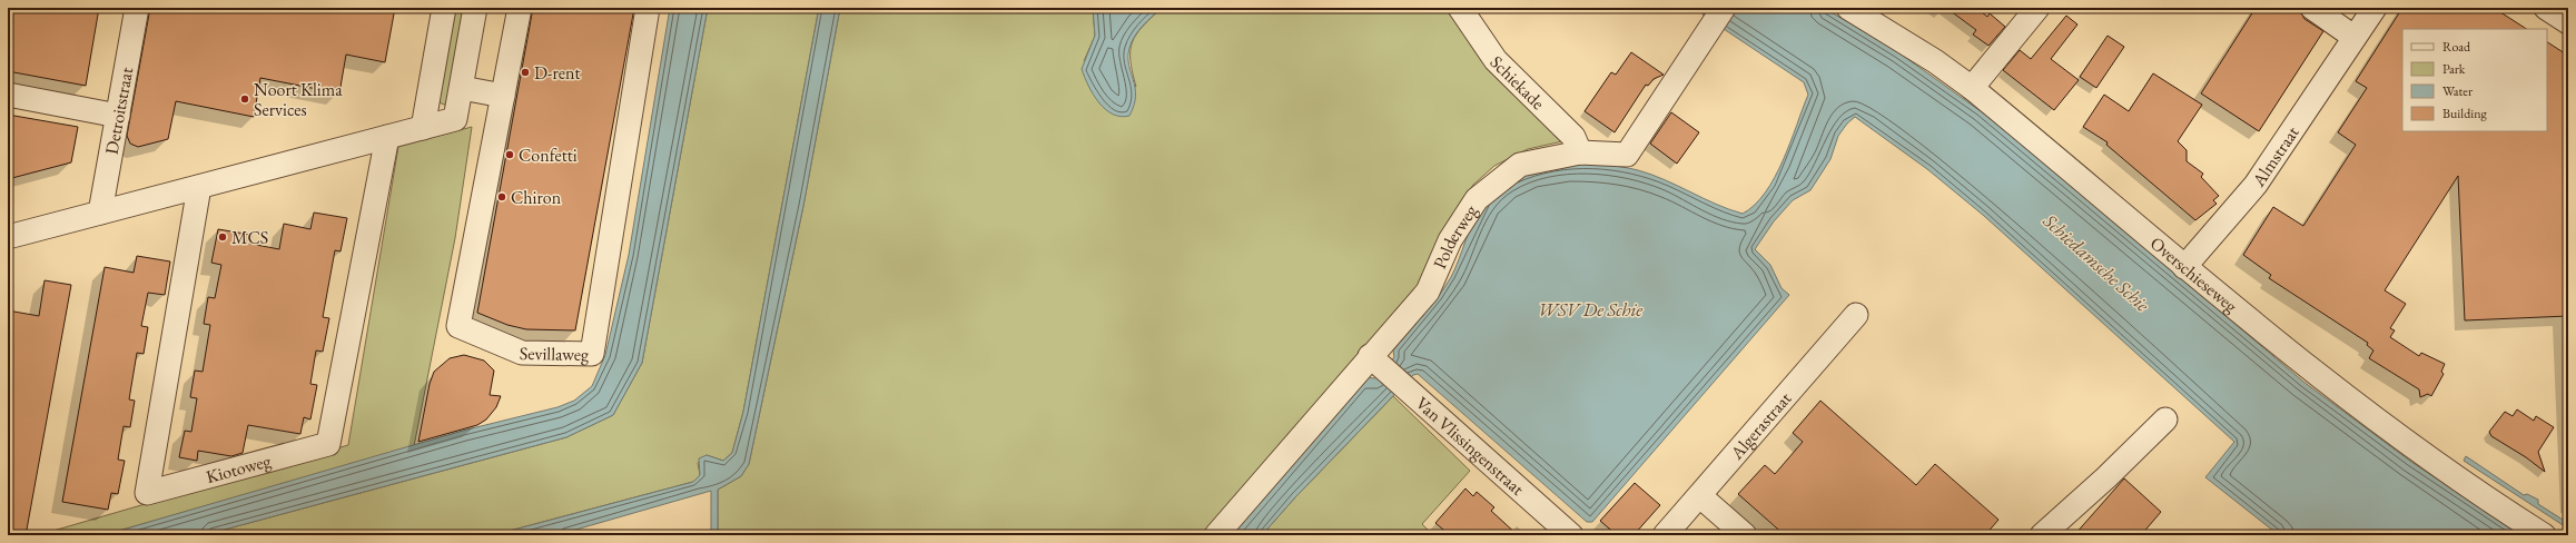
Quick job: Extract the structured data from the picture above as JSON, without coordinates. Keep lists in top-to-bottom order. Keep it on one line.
{"streets":{"street":["Schiekade","Detroitstraat","Almstraat","Polderweg","Overschieseweg","Sevillaweg","Algerastraat","Van Vlissingenstraat","Kiotoweg"]},"crossings":[["Schiekade","Polderweg"],["Almstraat","Overschieseweg"],["Polderweg","Van Vlissingenstraat"]],"water":["Schiedamsche Schie","WSV De Schie"],"places":["D-rent","Noort Klima Services","Confetti","Chiron","MCS"],"legend":["Road","Park","Water","Building"]}
